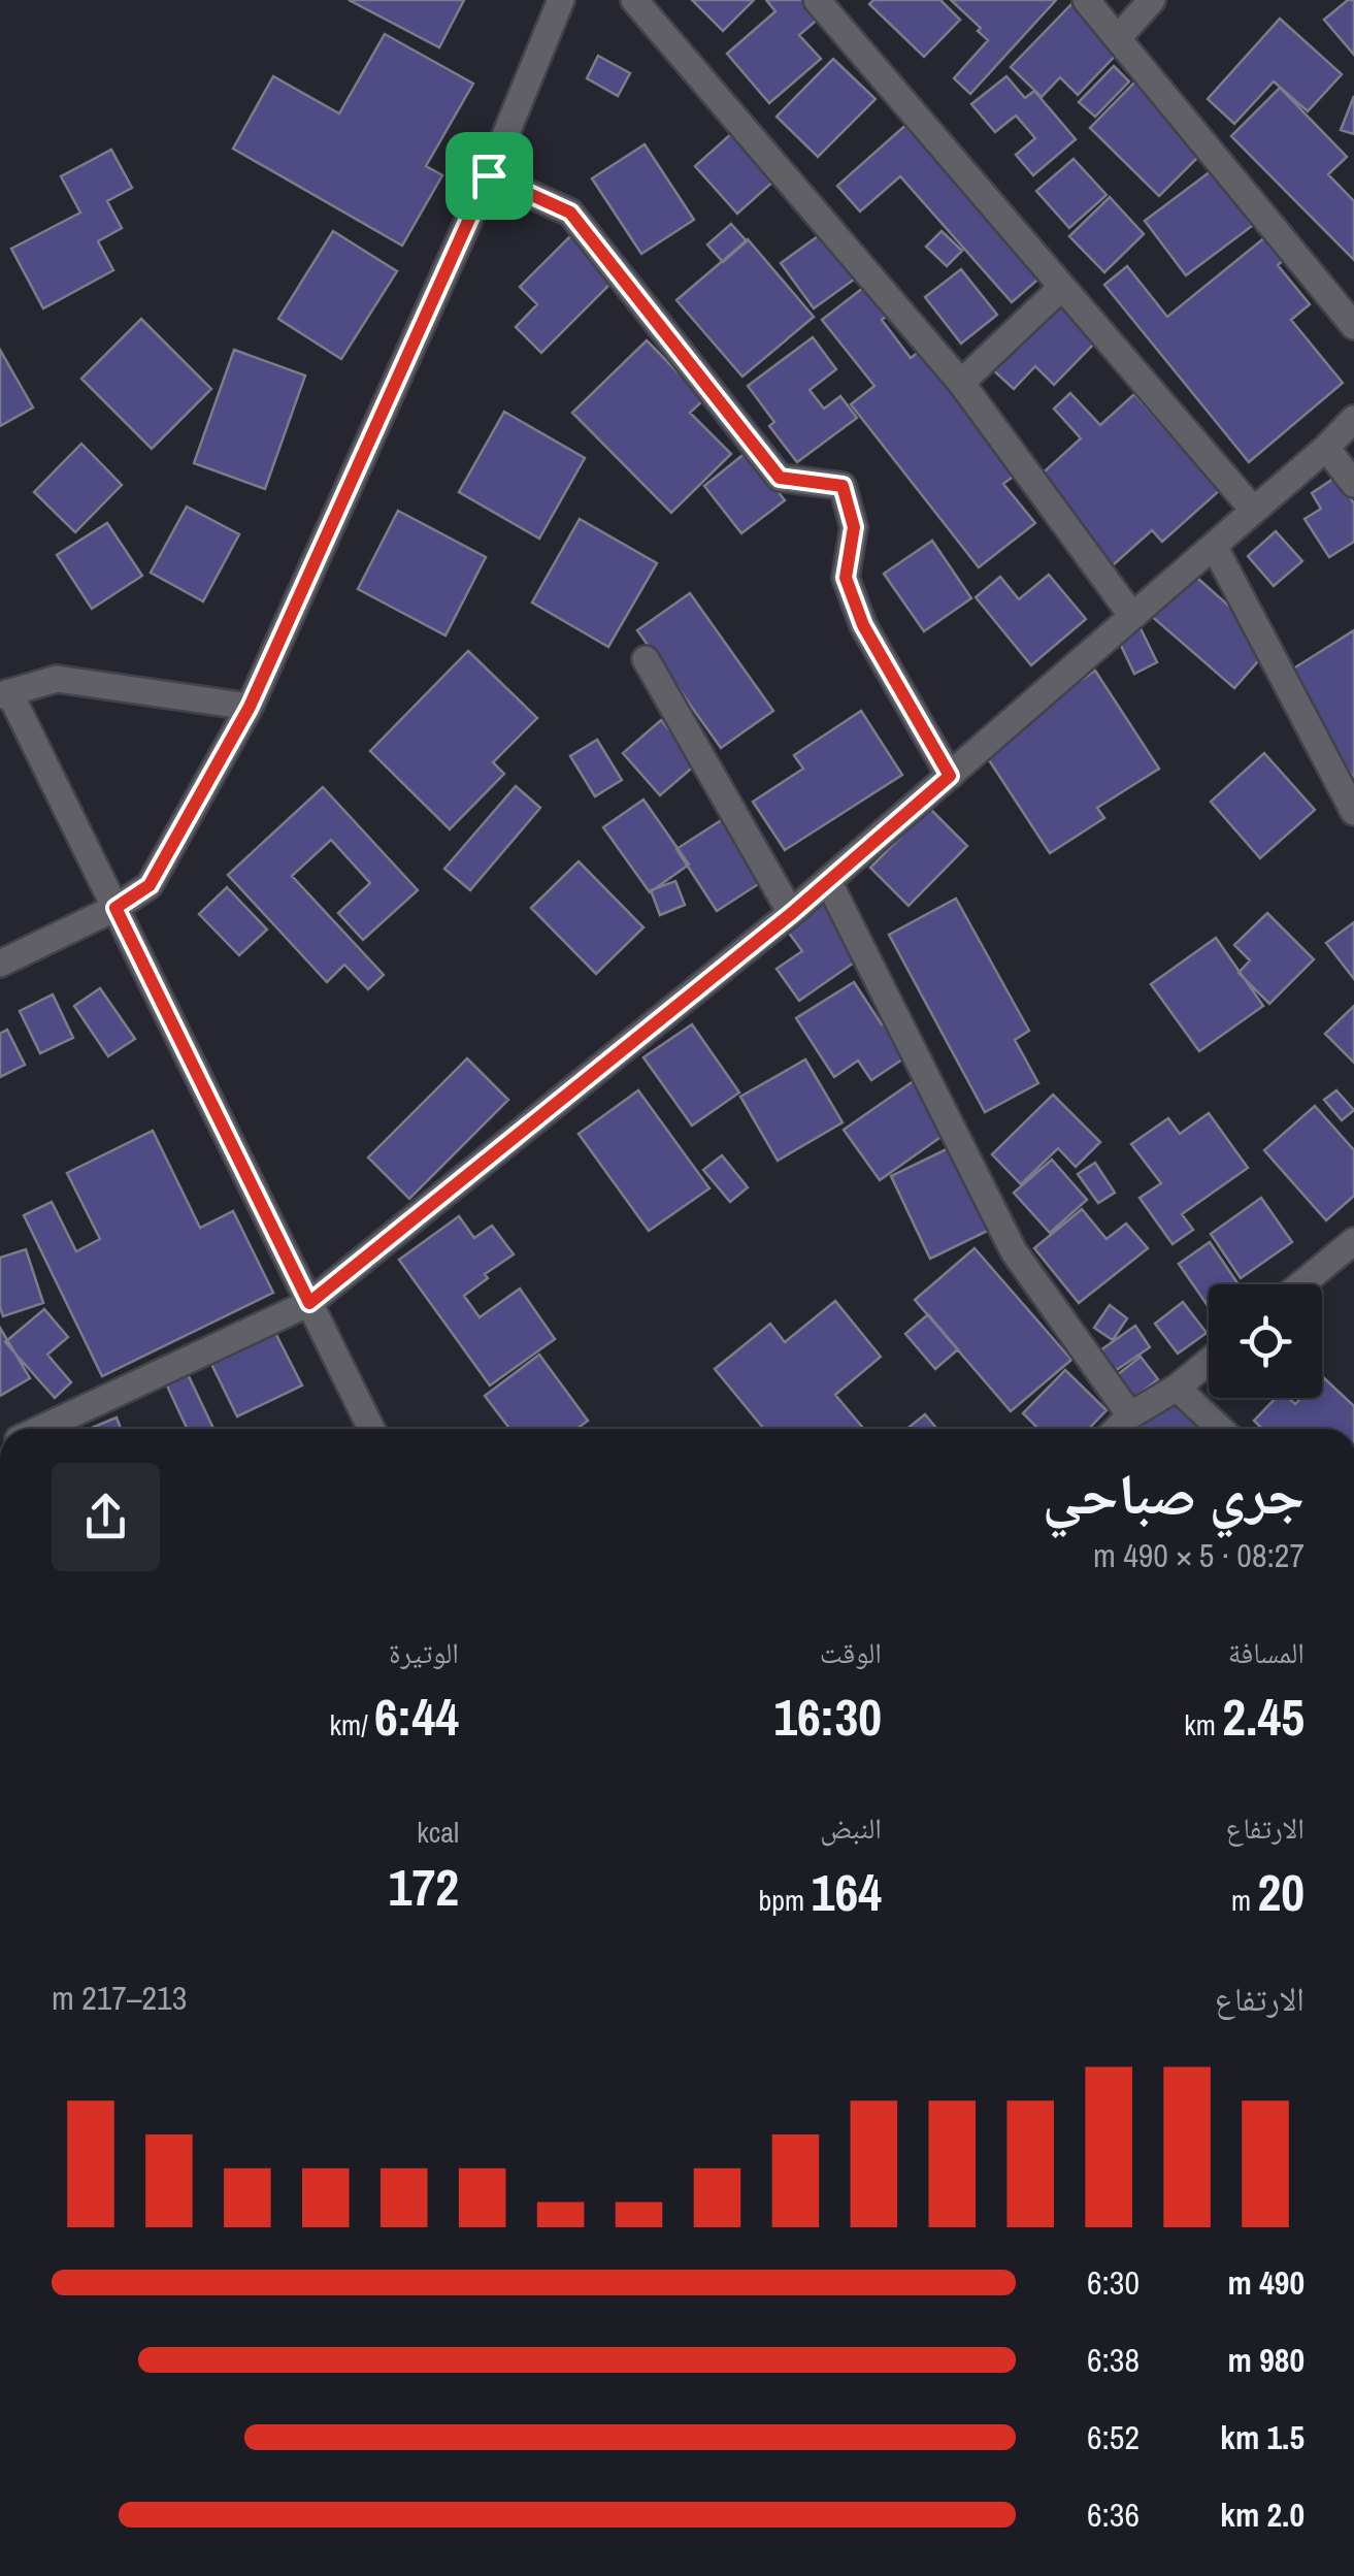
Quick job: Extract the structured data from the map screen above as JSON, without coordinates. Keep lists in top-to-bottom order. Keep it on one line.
{"page":{"heading":["جري صباحي","08:27 · 5 × 490 m"],"stats":[["المسافة","2.45 km"],["الوقت","16:30"],["الوتيرة","6:44 /km"],["الارتفاع","20 m"],["النبض","164 bpm"],["kcal","172"]],"chart":["الارتفاع","213–217 m"],"list":[{"name":"490 m","note":"6:30"},{"name":"980 m","note":"6:38"},{"name":"1.5 km","note":"6:52"},{"name":"2.0 km","note":"6:36"}]}}
